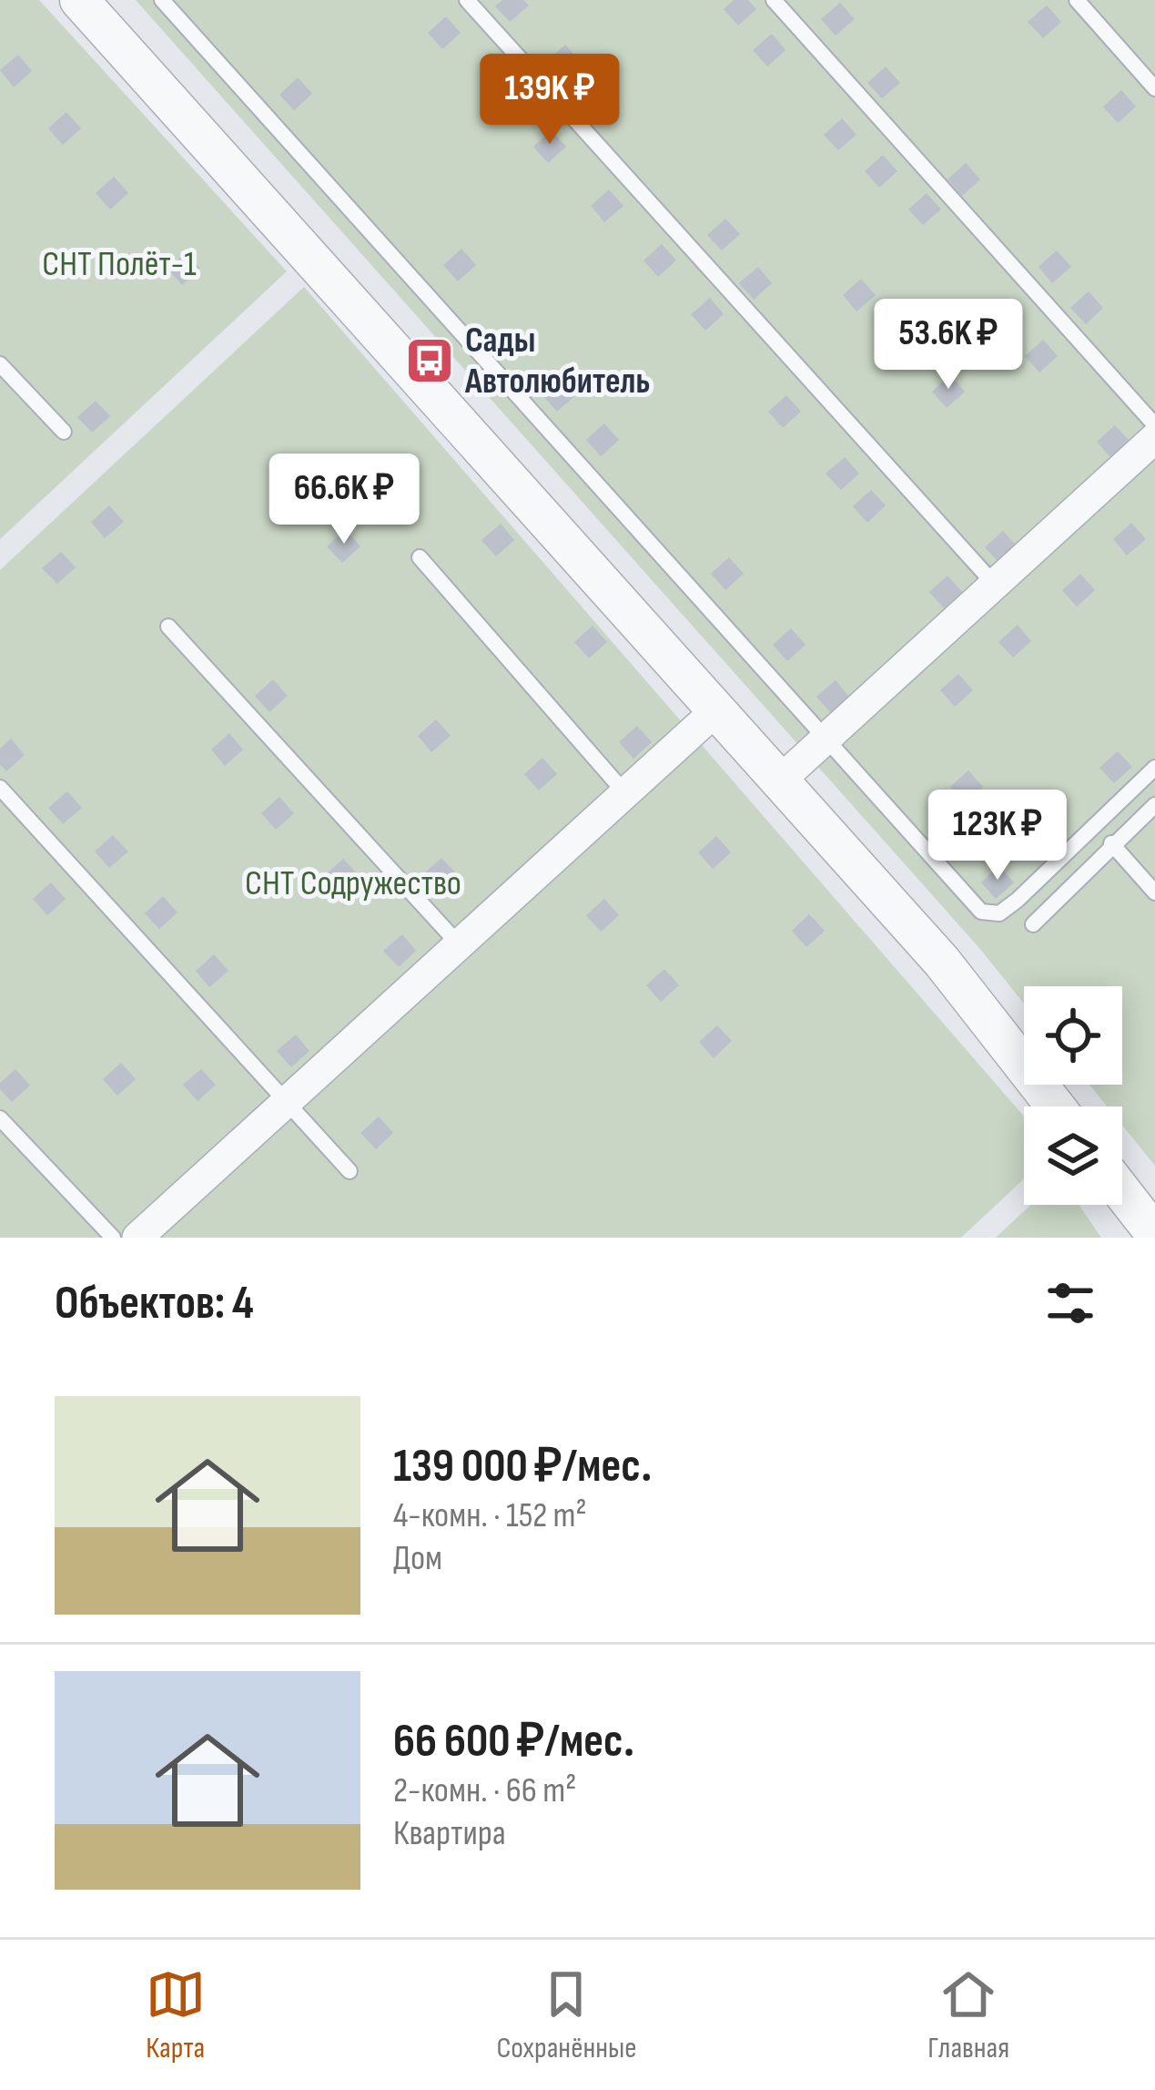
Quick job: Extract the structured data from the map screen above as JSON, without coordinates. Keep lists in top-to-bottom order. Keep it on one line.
{"parks":["СНТ Полёт-1","СНТ Содружество"],"places":{"bus stop":["Сады Автолюбитель"]},"page":{"price":["139K ₽","53.6K ₽","66.6K ₽","123K ₽"],"heading":"Объектов: 4","list":[{"name":"139 000 ₽/мес.","note":"4-комн. · 152 m² · Дом"},{"name":"66 600 ₽/мес.","note":"2-комн. · 66 m² · Квартира"}],"tabs":["Карта","Сохранённые","Главная"]}}
